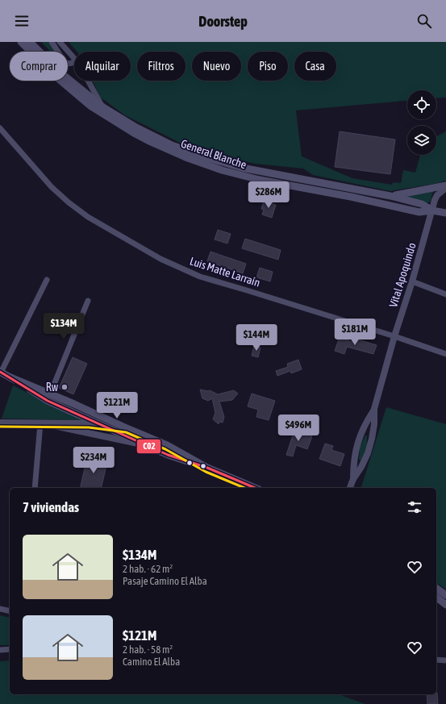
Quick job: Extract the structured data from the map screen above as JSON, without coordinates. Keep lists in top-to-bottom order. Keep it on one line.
{"streets":{"main road":["General Blanche"],"street":["Luis Matte Larraín","Vital Apoquindo"]},"crossings":[["General Blanche","Vital Apoquindo"],["Luis Matte Larraín","Vital Apoquindo"]],"places":["Rw"],"lines":["transit line C02"],"page":{"header":"Doorstep","chip":["Comprar","Alquilar","Filtros","Nuevo","Piso","Casa"],"price":["$286M","$134M","$181M","$144M","$121M","$496M","$234M"],"heading":"7 viviendas","list":[{"name":"$134M","note":"2 hab. · 62 m² · Pasaje Camino El Alba"},{"name":"$121M","note":"2 hab. · 58 m² · Camino El Alba"}]}}
